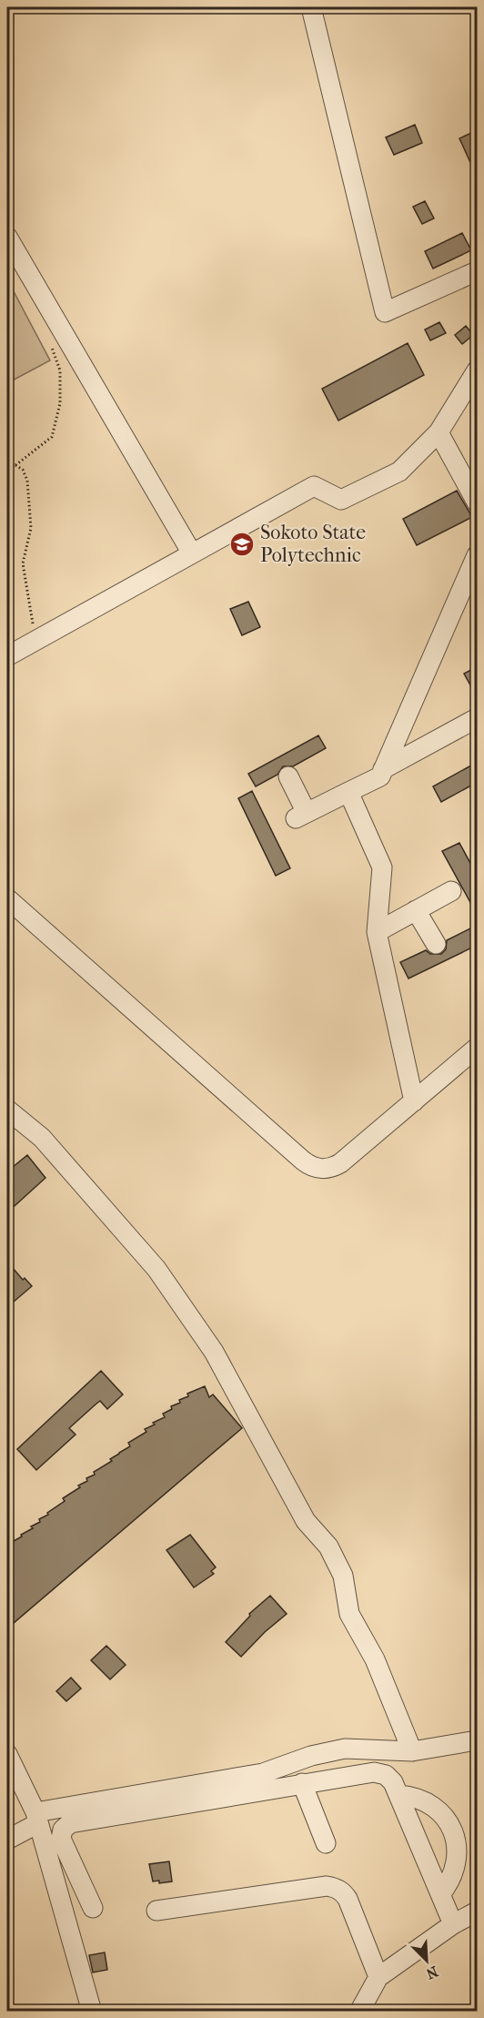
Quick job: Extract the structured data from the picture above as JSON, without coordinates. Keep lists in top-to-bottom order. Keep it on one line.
{"places":{"school or university":["Sokoto State Polytechnic"]},"north":"bottom right"}
